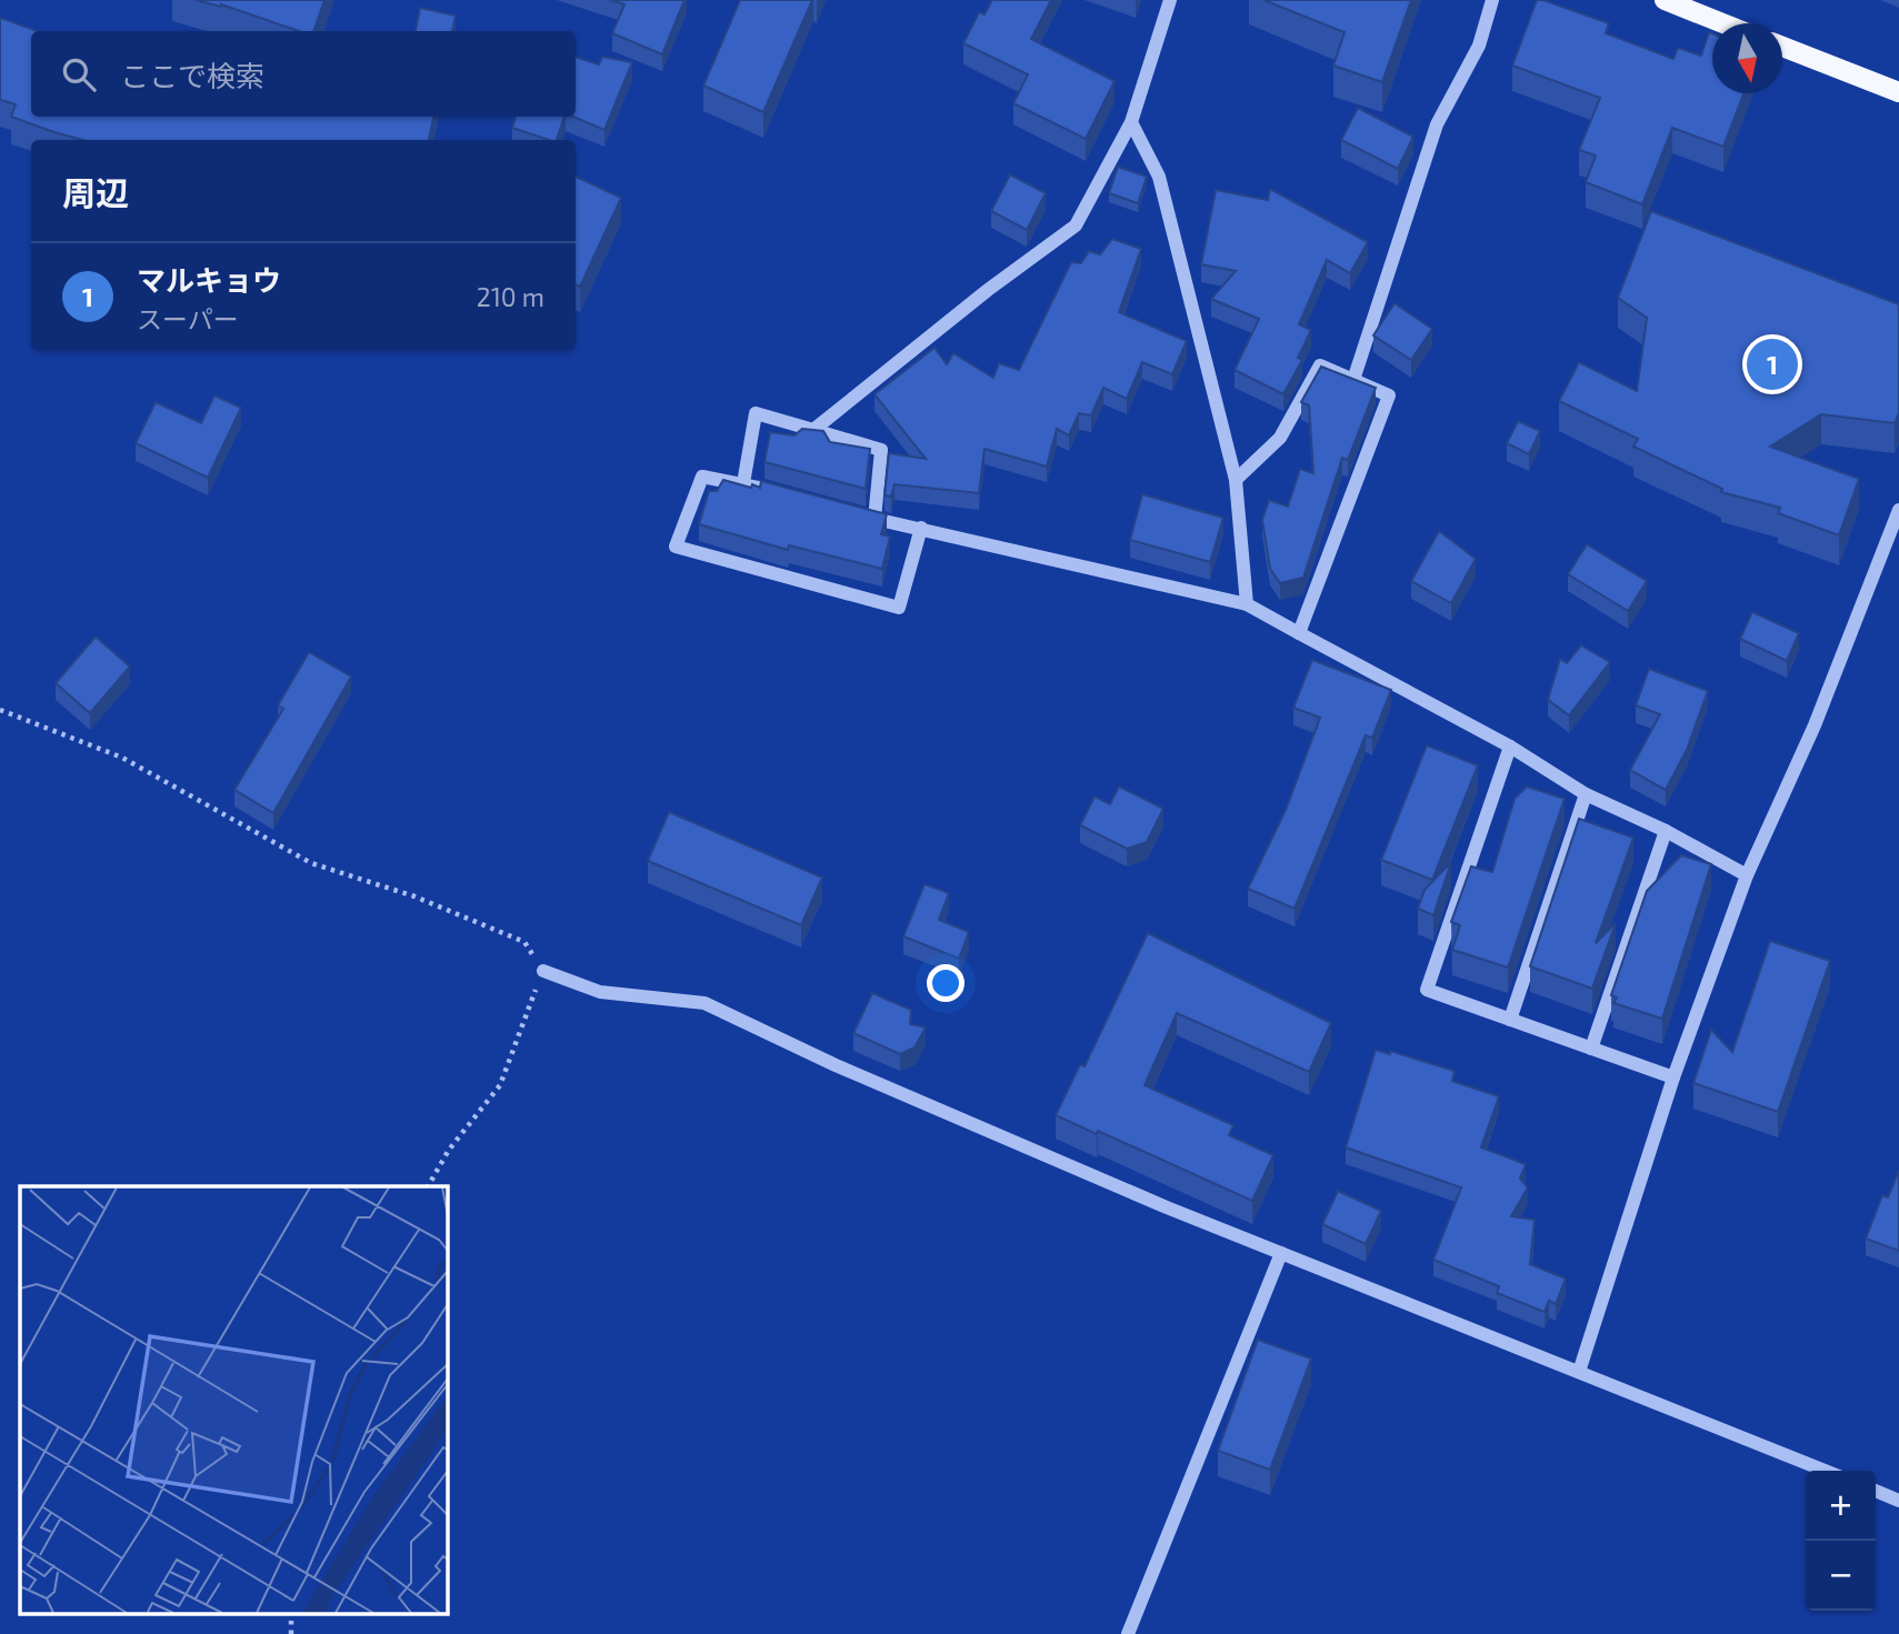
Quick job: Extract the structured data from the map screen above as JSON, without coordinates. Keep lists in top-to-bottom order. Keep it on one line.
{"north":"bottom","page":{"search":"ここで検索","heading":"周辺","list":[{"mark":"1","name":"マルキョウ","note":"スーパー","value":"210 m"}],"pins":"1","map_buttons":["+","−"]}}
